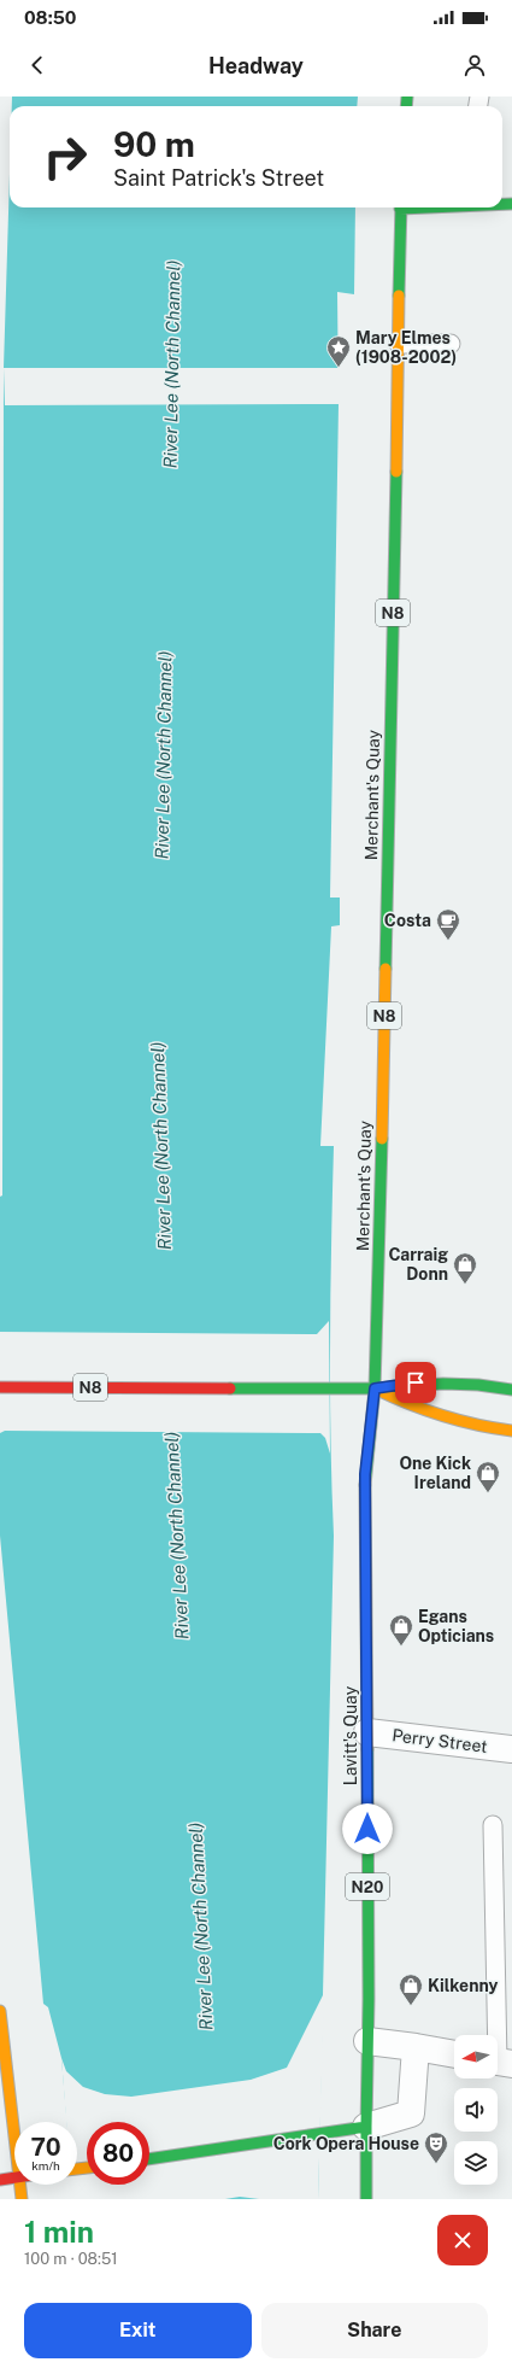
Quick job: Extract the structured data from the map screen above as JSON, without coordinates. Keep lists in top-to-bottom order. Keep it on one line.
{"streets":{"main road":["N8","Merchant's Quay","Lavitt's Quay","N20"],"street":["Perry Street"]},"crossings":[["N8","Merchant's Quay"],["N8","Lavitt's Quay"],["Merchant's Quay","Lavitt's Quay"],["Lavitt's Quay","Perry Street"]],"water":["River Lee (North Channel)"],"places":{"place":["Mary Elmes (1908-2002)"],"cafe":["Costa"],"shop":["Carraig Donn","One Kick Ireland","Egans Opticians","Kilkenny"],"theatre":["Cork Opera House"]},"north":"left","page":{"status":"08:50","header":"Headway","turn":["90 m","Saint Patrick's Street"],"speed":"70 km/h","limit":"80","heading":["1 min","100 m · 08:51"],"buttons":["Exit","Share"]}}
